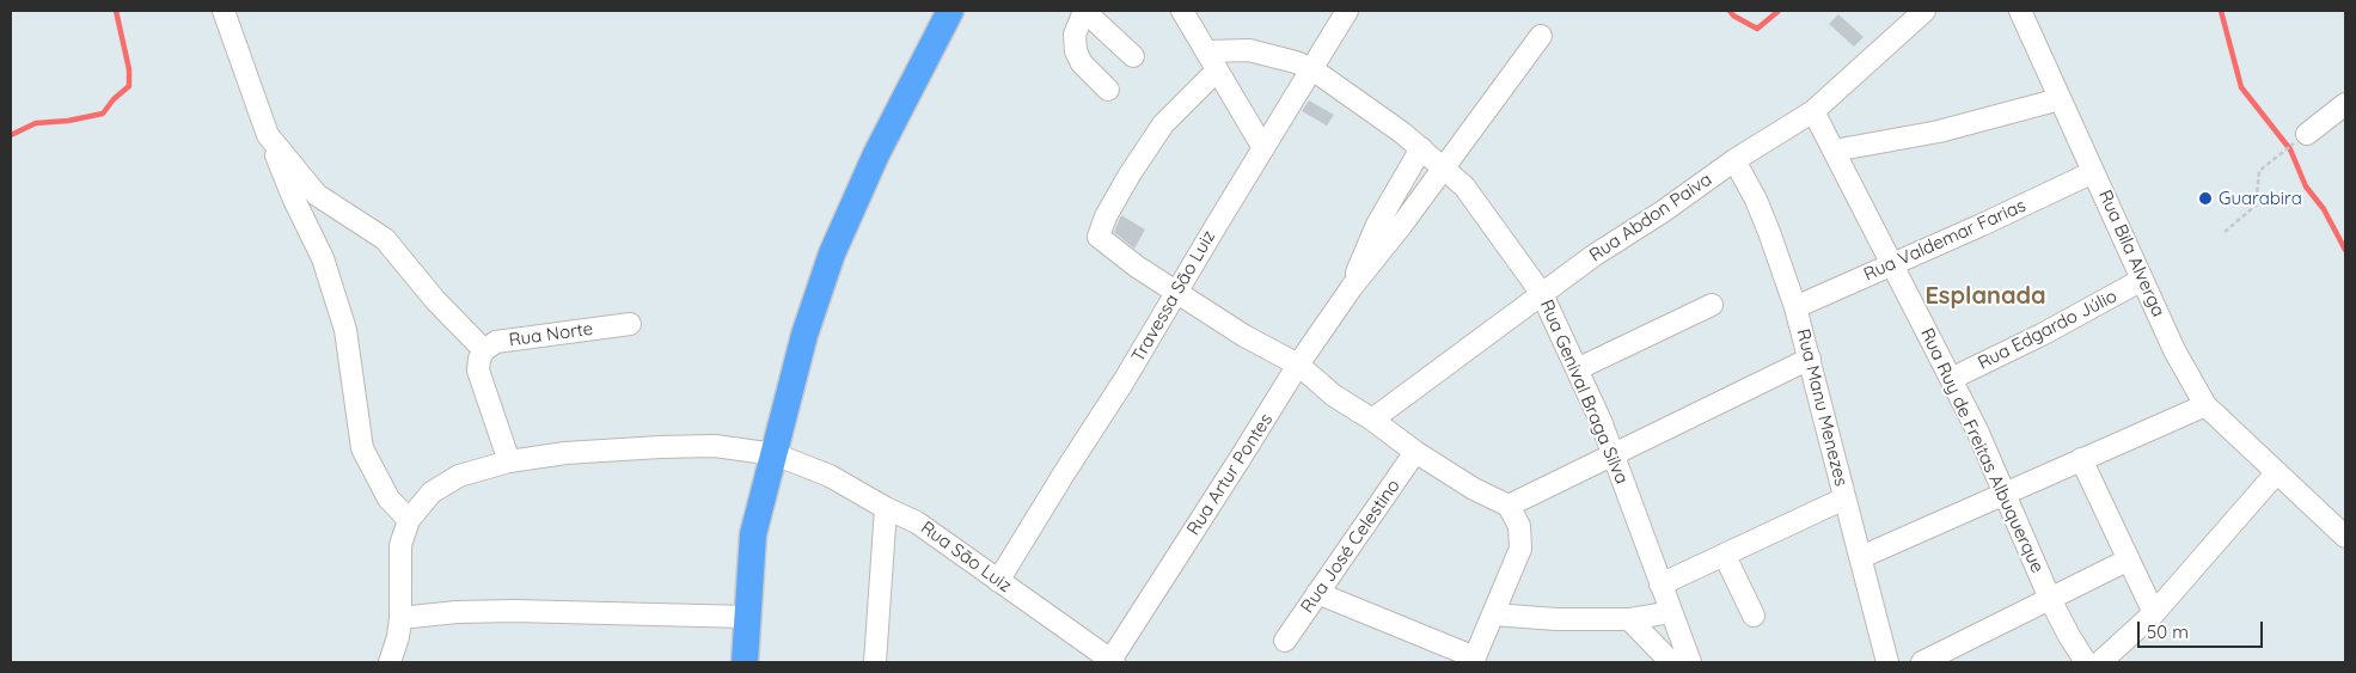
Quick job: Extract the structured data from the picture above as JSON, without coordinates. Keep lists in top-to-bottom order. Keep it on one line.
{"streets":{"street":["Rua Abdon Paiva","Rua Valdemar Farias","Rua Bila Alverga","Travessa São Luiz","Rua Edgardo Júlio","Rua Norte","Rua Genival Braga Silva","Rua Manu Menezes","Rua Ruy de Freitas Albuquerque","Rua Artur Pontes","Rua José Celestino","Rua São Luiz"]},"crossings":[["Rua Abdon Paiva","Rua Genival Braga Silva"],["Rua Abdon Paiva","Rua Manu Menezes"],["Rua Abdon Paiva","Rua Ruy de Freitas Albuquerque"],["Rua Valdemar Farias","Rua Bila Alverga"],["Rua Valdemar Farias","Rua Manu Menezes"],["Rua Valdemar Farias","Rua Ruy de Freitas Albuquerque"],["Rua Bila Alverga","Rua Edgardo Júlio"],["Travessa São Luiz","Rua Genival Braga Silva"],["Travessa São Luiz","Rua São Luiz"],["Rua Edgardo Júlio","Rua Ruy de Freitas Albuquerque"],["Rua Norte","Rua São Luiz"],["Rua Genival Braga Silva","Rua Artur Pontes"],["Rua Artur Pontes","Rua São Luiz"]],"districts":["Esplanada"],"places":["Guarabira"],"scale_bar":"50 m"}
